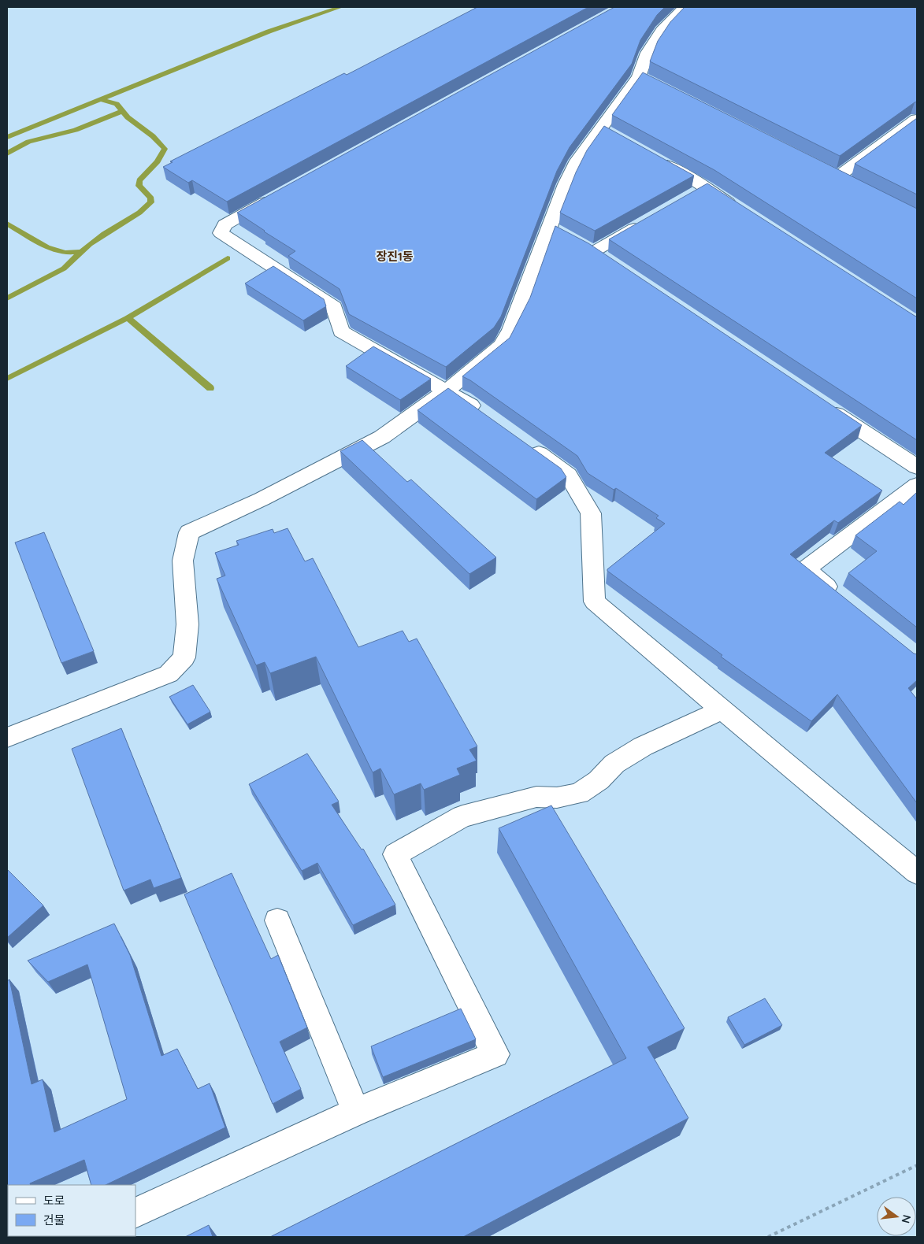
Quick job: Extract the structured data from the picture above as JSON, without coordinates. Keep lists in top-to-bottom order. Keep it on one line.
{"districts":["장진1동"],"legend":["도로","건물"],"north":"right"}
